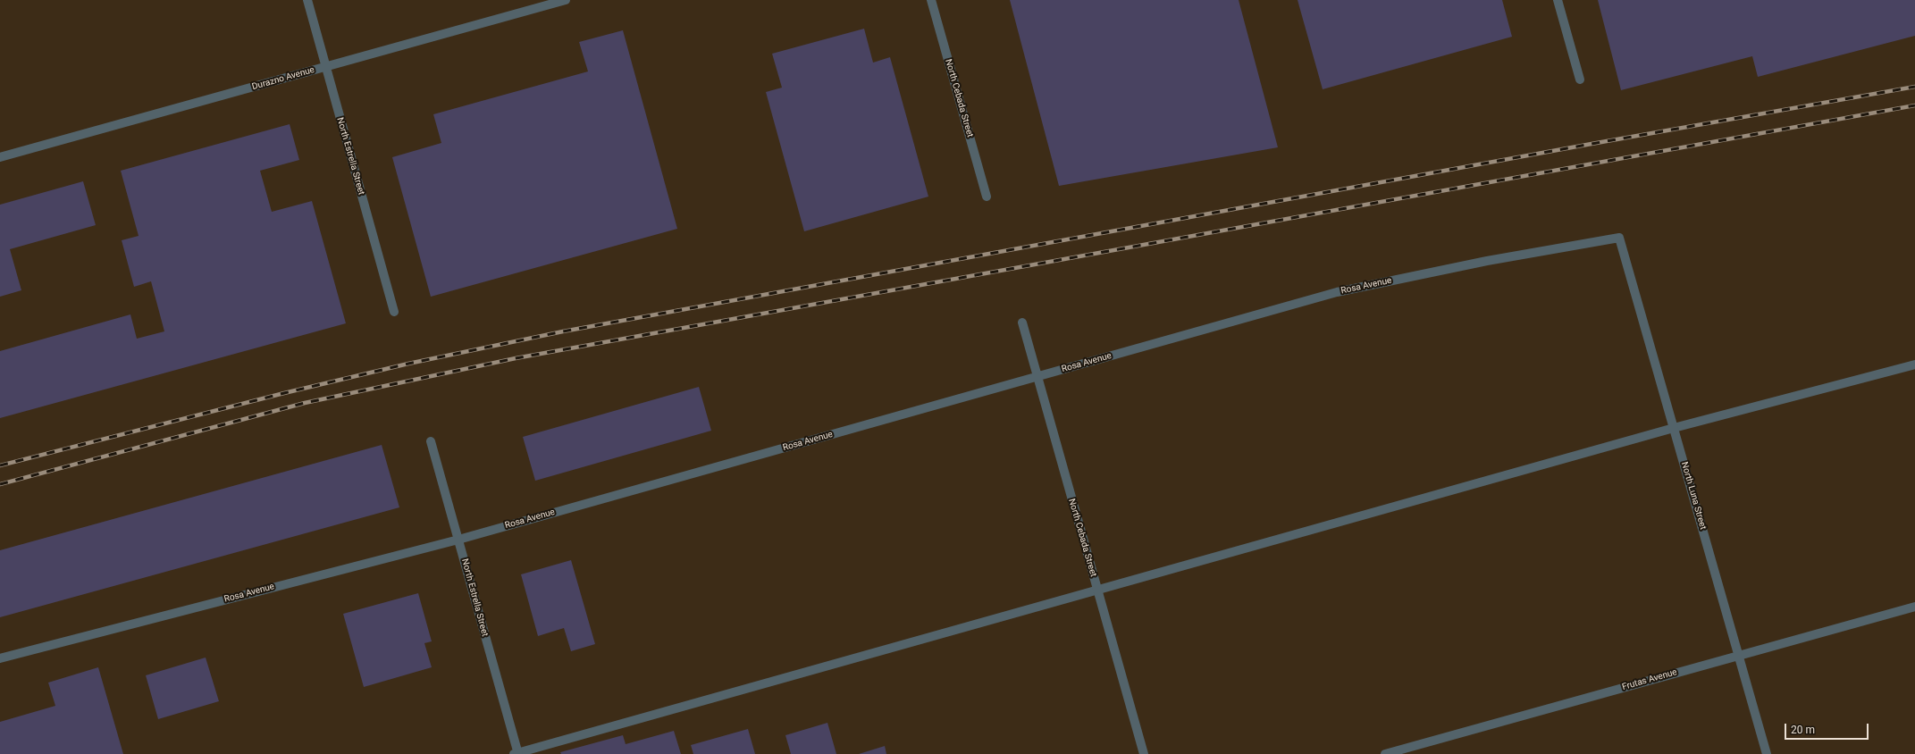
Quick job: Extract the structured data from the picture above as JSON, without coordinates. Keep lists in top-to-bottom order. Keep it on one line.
{"streets":{"street":["Durazno Avenue","North Cebada Street","North Estrella Street","Rosa Avenue","North Luna Street","Frutas Avenue"]},"crossings":[["Durazno Avenue","North Estrella Street"],["North Cebada Street","Rosa Avenue"],["North Estrella Street","Rosa Avenue"],["Rosa Avenue","North Luna Street"],["North Luna Street","Frutas Avenue"]],"scale_bar":"20 m"}
